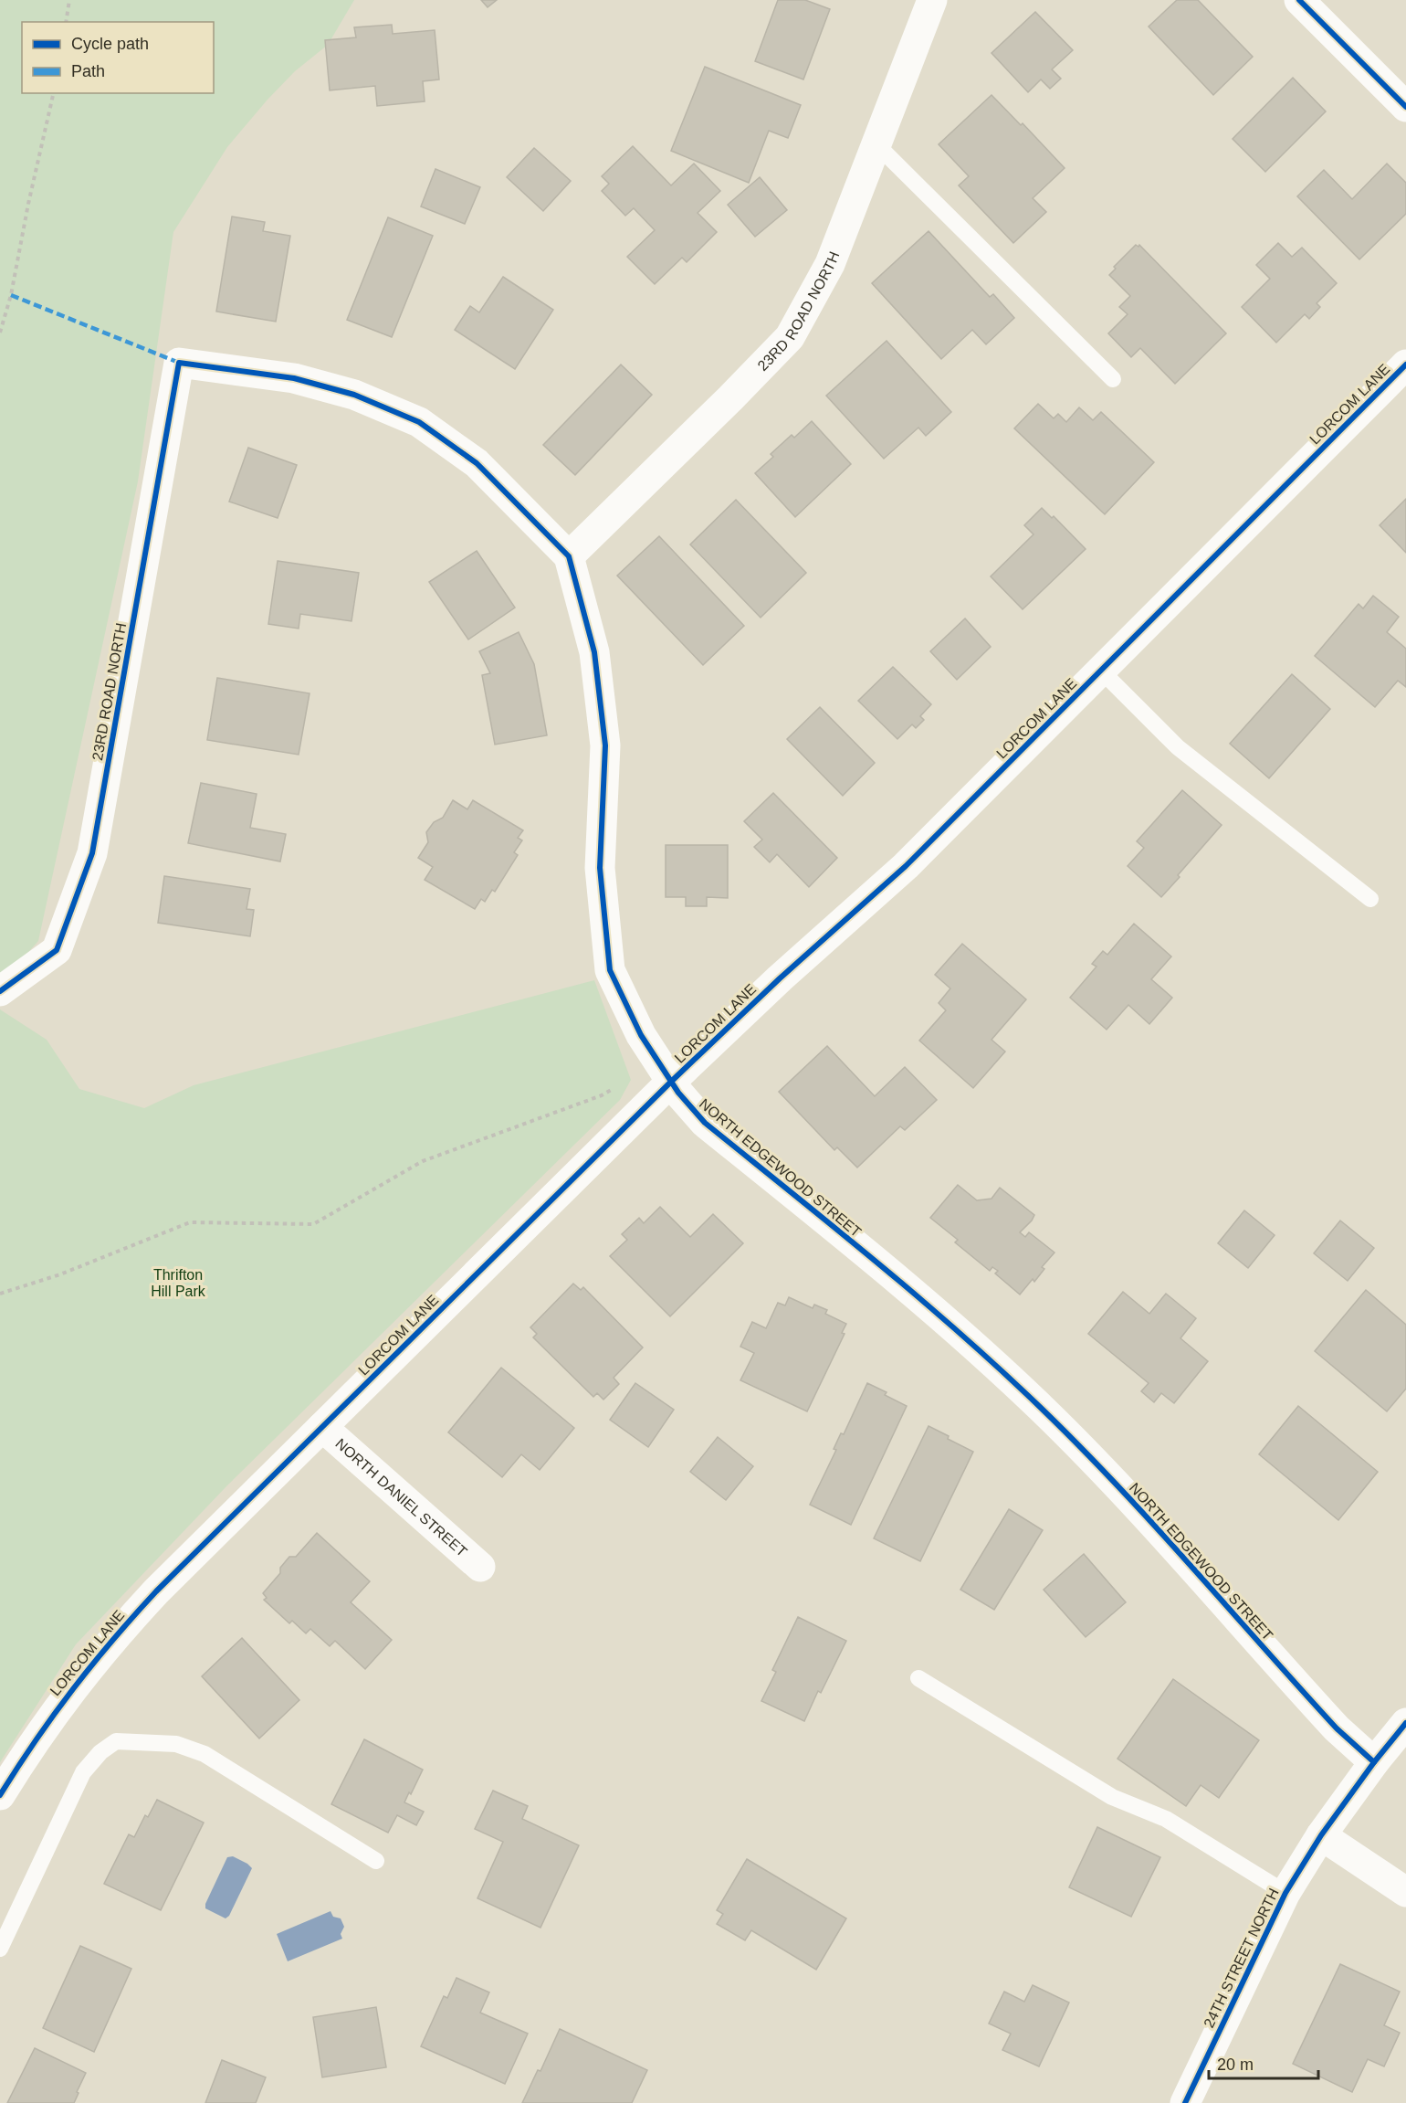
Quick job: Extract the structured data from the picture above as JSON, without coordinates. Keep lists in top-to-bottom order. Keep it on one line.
{"streets":{"street":["23RD ROAD NORTH","LORCOM LANE","NORTH EDGEWOOD STREET","NORTH DANIEL STREET","24TH STREET NORTH"]},"crossings":[["23RD ROAD NORTH","NORTH EDGEWOOD STREET"],["LORCOM LANE","NORTH EDGEWOOD STREET"],["LORCOM LANE","NORTH DANIEL STREET"],["NORTH EDGEWOOD STREET","24TH STREET NORTH"]],"parks":["Thrifton Hill Park"],"legend":["Cycle path","Path"],"scale_bar":"20 m"}
